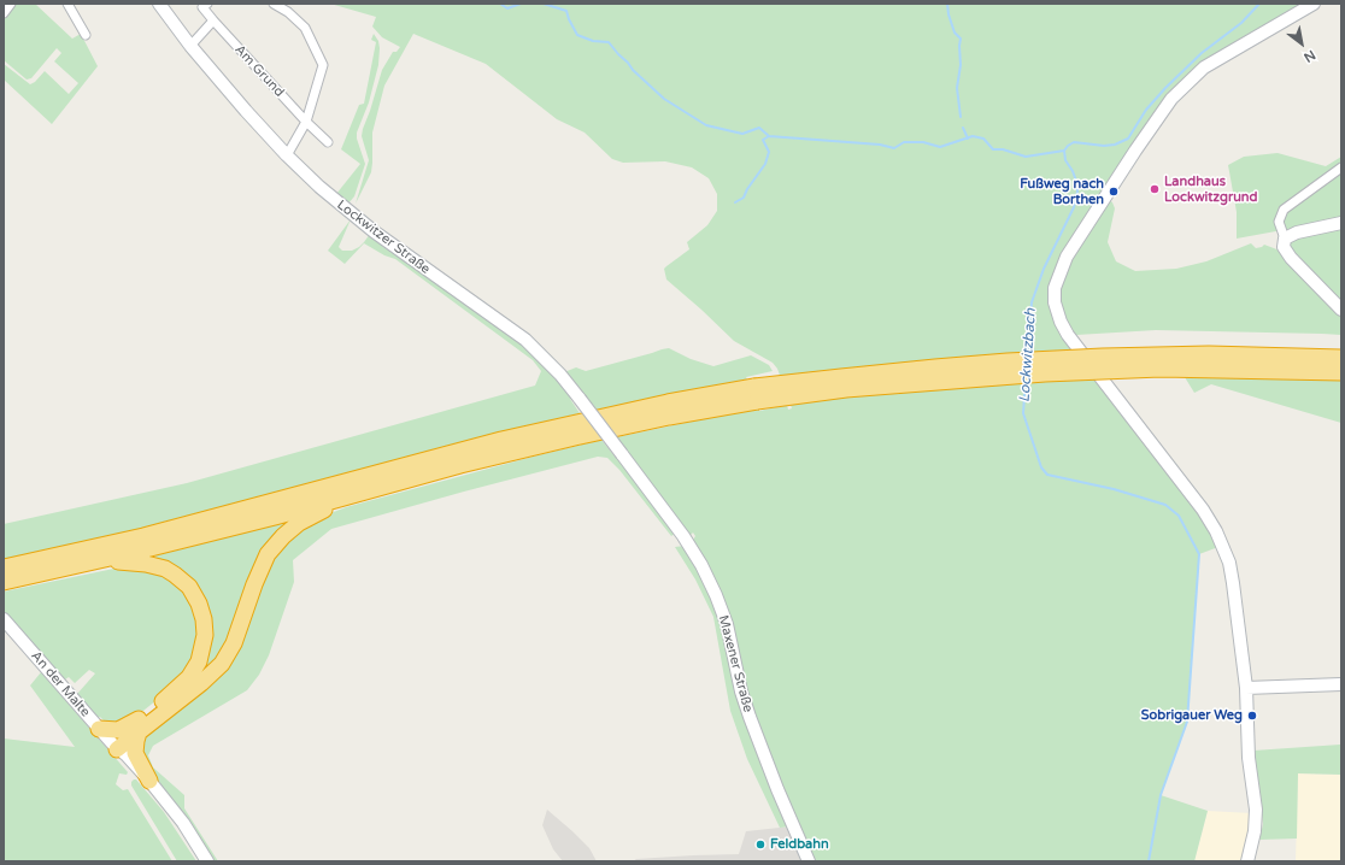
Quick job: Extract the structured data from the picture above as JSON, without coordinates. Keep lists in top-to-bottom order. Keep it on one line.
{"streets":{"main road":["Lockwitzer Straße","Maxener Straße","An der Malte"],"street":["Am Grund"]},"crossings":[["Lockwitzer Straße","Maxener Straße"]],"water":["Lockwitzbach"],"places":["Landhaus Lockwitzgrund","Fußweg nach Borthen","Sobrigauer Weg","Feldbahn"],"north":"bottom right"}
